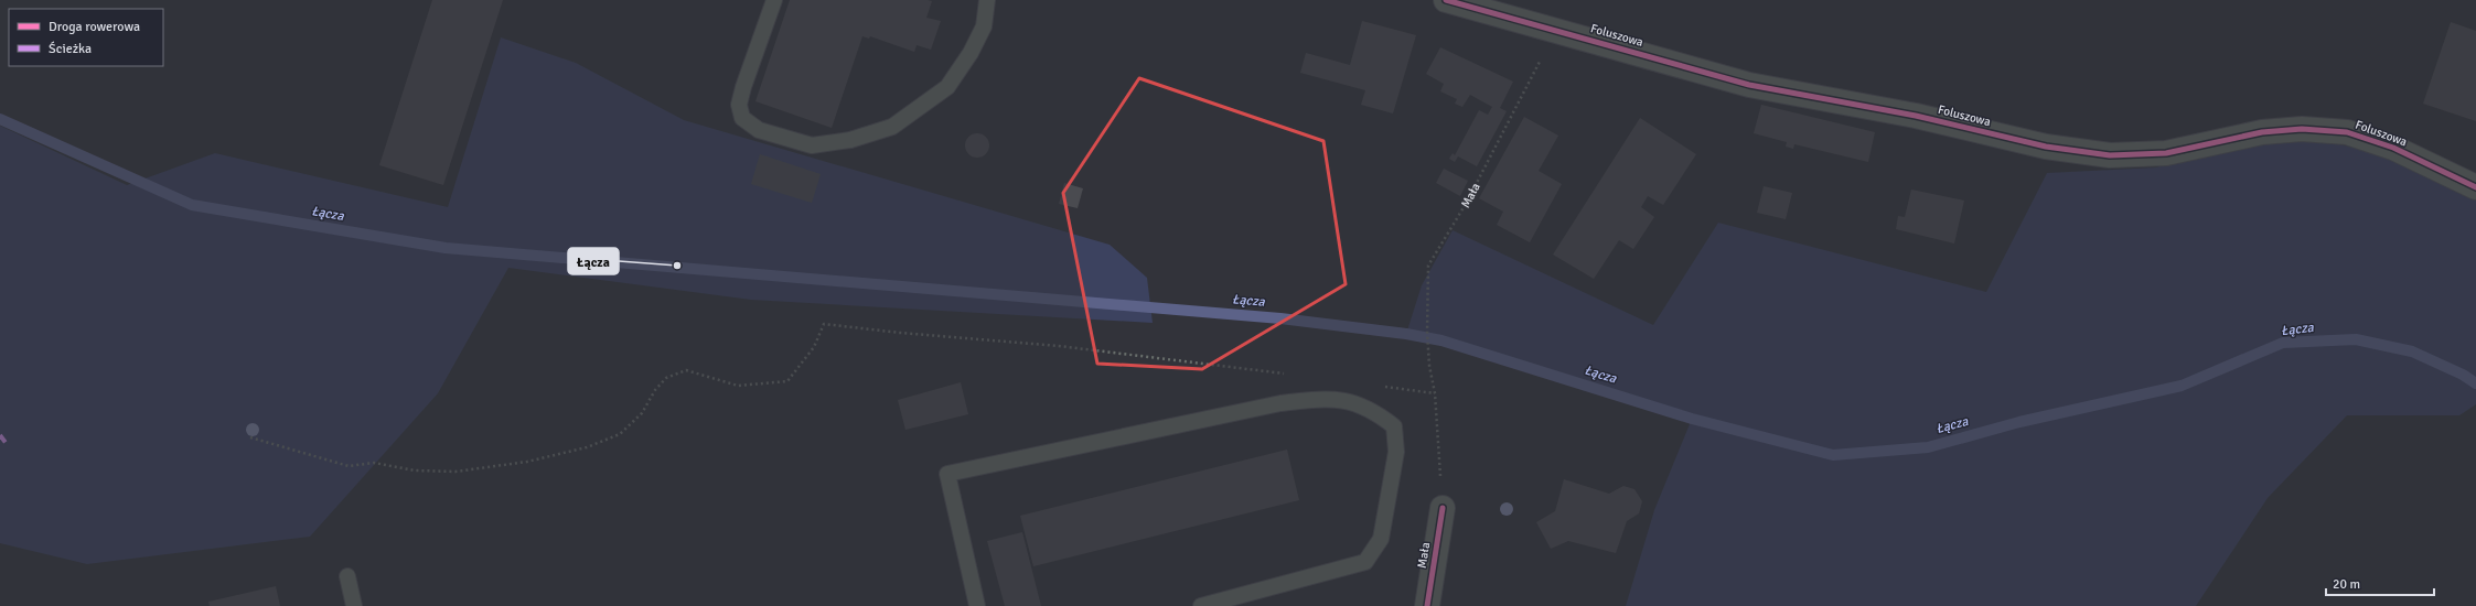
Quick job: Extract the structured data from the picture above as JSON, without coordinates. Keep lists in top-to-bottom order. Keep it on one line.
{"streets":{"street":["Foluszowa","Mała"]},"crossings":[["Foluszowa","Mała"]],"water":["Łącza"],"places":["Łącza"],"legend":["Droga rowerowa","Ścieżka"],"scale_bar":"20 m"}
